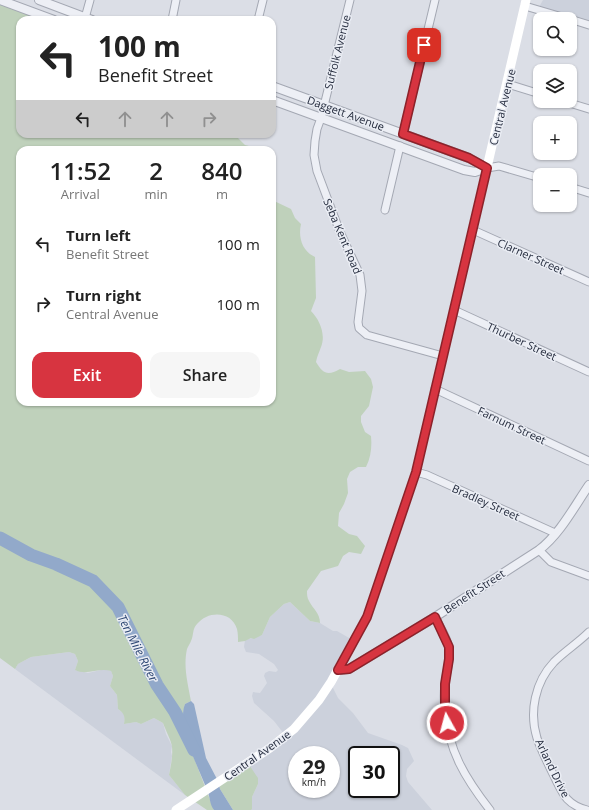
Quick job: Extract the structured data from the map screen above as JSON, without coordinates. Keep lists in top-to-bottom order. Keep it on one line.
{"streets":{"main road":["Central Avenue"],"street":["Suffolk Avenue","Daggett Avenue","Seba Kent Road","Clarner Street","Thurber Street","Farnum Street","Bradley Street","Benefit Street","Arland Drive"]},"crossings":[["Suffolk Avenue","Daggett Avenue"],["Suffolk Avenue","Seba Kent Road"],["Central Avenue","Daggett Avenue"],["Central Avenue","Seba Kent Road"],["Central Avenue","Clarner Street"],["Central Avenue","Thurber Street"],["Central Avenue","Farnum Street"],["Central Avenue","Bradley Street"],["Central Avenue","Benefit Street"],["Daggett Avenue","Seba Kent Road"],["Bradley Street","Benefit Street"]],"water":["Ten Mile River"],"page":{"map_buttons":["+","−"],"turn":["100 m","Benefit Street"],"eta":["11:52","Arrival","2","min","840","m"],"list":[{"name":"Turn left","note":"Benefit Street","value":"100 m"},{"name":"Turn right","note":"Central Avenue","value":"100 m"}],"buttons":["Exit","Share"],"speed":"29 km/h","limit":"30"}}
